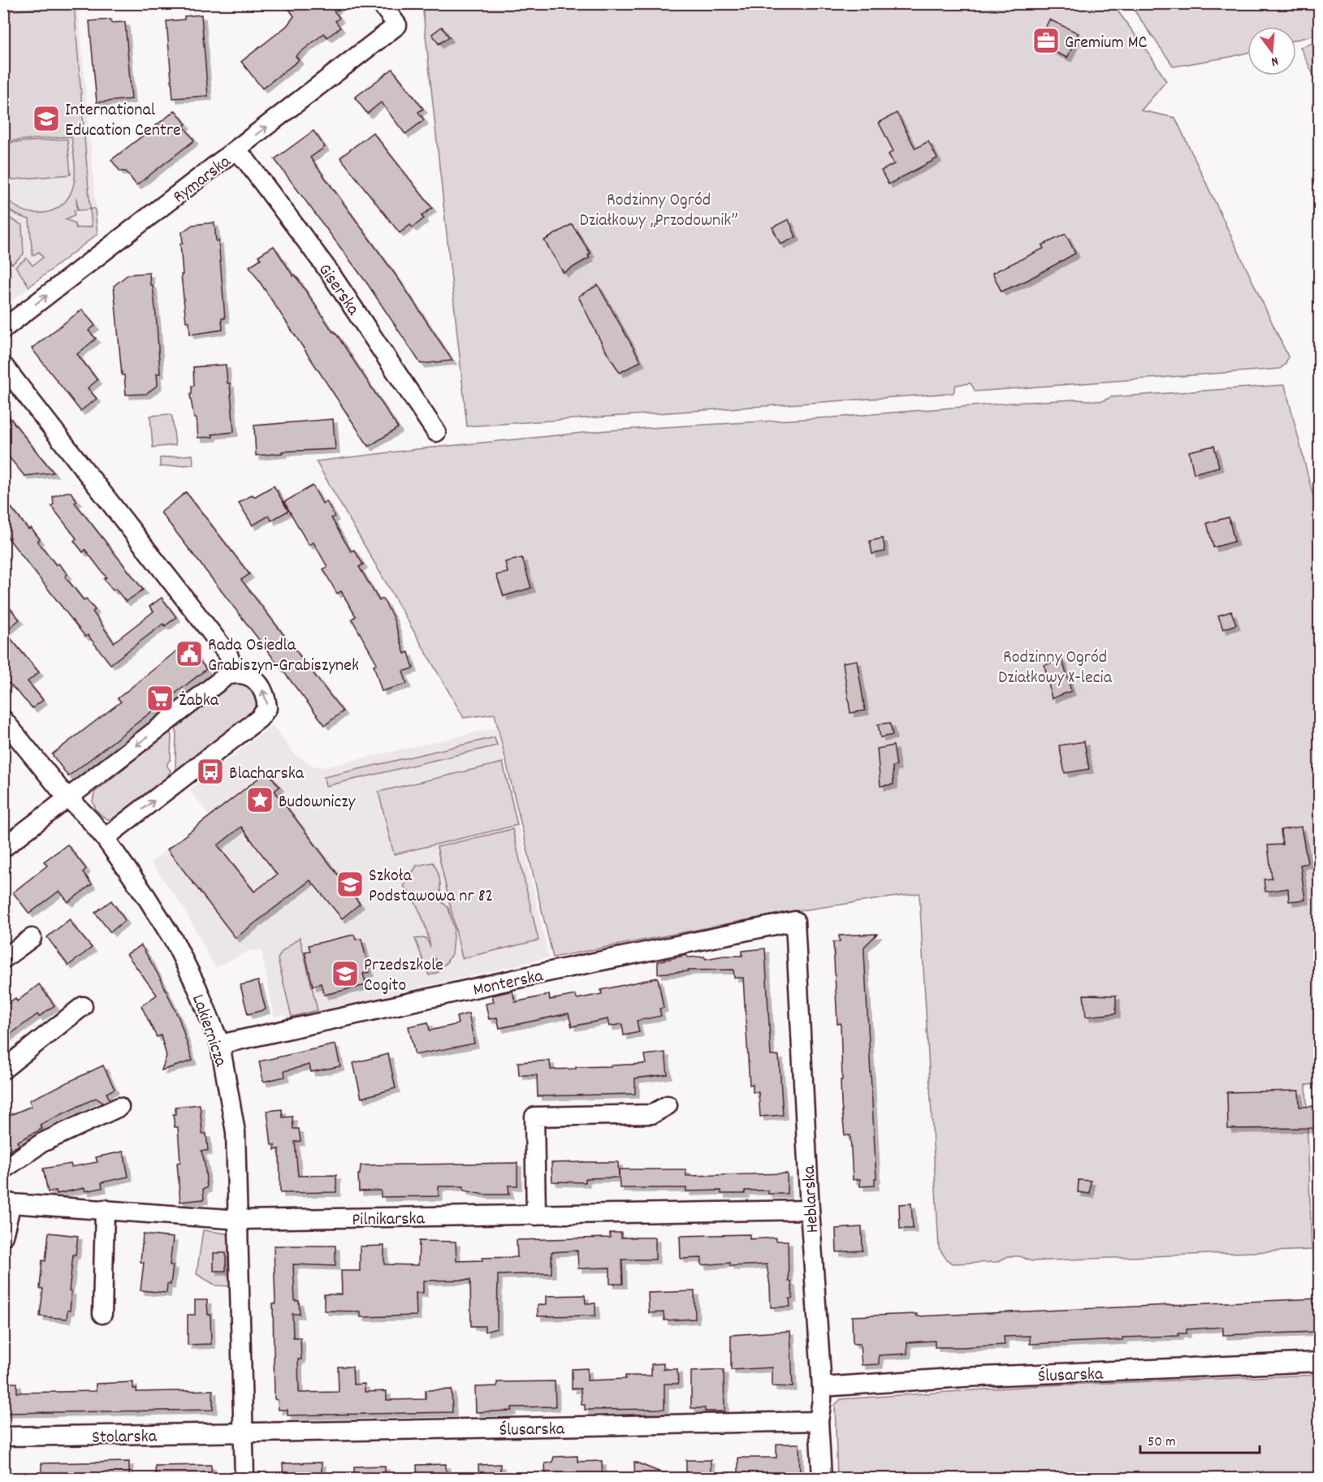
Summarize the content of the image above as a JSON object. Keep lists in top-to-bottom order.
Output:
{
  "streets": {
    "street": [
      "Rymarska",
      "Giserska",
      "Monterska",
      "Lakiernicza",
      "Heblarska",
      "Pilnikarska",
      "Ślusarska",
      "Stolarska"
    ]
  },
  "crossings": [
    ["Rymarska", "Giserska"],
    ["Monterska", "Lakiernicza"],
    ["Monterska", "Heblarska"],
    ["Lakiernicza", "Pilnikarska"],
    ["Lakiernicza", "Ślusarska"],
    ["Lakiernicza", "Stolarska"],
    ["Heblarska", "Pilnikarska"],
    ["Heblarska", "Ślusarska"],
    ["Ślusarska", "Stolarska"]
  ],
  "one_way": ["Rymarska"],
  "parks": ["Rodzinny Ogród Działkowy „Przodownik”", "Rodzinny Ogród Działkowy X-lecia"],
  "places": {
    "office": ["Gremium MC"],
    "school or university": ["International Education Centre", "Szkoła Podstawowa nr 82", "Przedszkole Cogito"],
    "public building": ["Rada Osiedla Grabiszyn-Grabiszynek"],
    "supermarket": ["Żabka"],
    "bus stop": ["Blacharska"],
    "place": ["Budowniczy"]
  },
  "scale_bar": "50 m",
  "north": "bottom"
}
